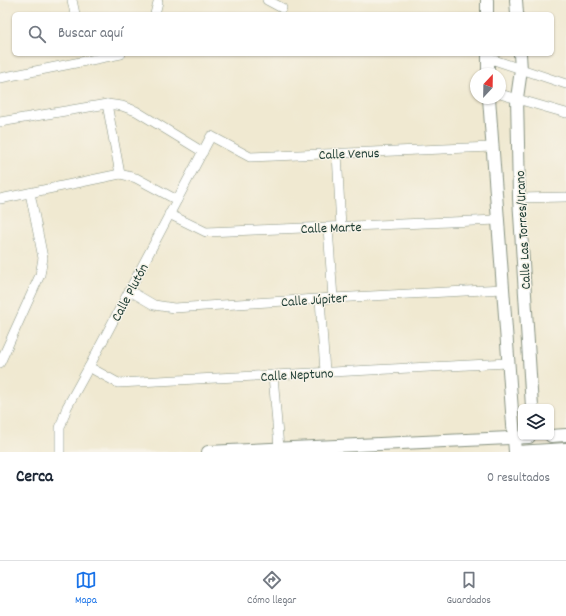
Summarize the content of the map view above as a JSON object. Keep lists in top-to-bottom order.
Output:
{
  "streets": {
    "street": [
      "Calle Venus",
      "Calle Marte",
      "Calle Las Torres/Urano",
      "Calle Plutón",
      "Calle Júpiter",
      "Calle Neptuno"
    ]
  },
  "crossings": [
    ["Calle Venus", "Calle Las Torres/Urano"],
    ["Calle Venus", "Calle Plutón"],
    ["Calle Marte", "Calle Las Torres/Urano"],
    ["Calle Marte", "Calle Plutón"],
    ["Calle Las Torres/Urano", "Calle Júpiter"],
    ["Calle Las Torres/Urano", "Calle Neptuno"],
    ["Calle Plutón", "Calle Júpiter"],
    ["Calle Plutón", "Calle Neptuno"]
  ],
  "north": "top",
  "page": {
    "search": "Buscar aquí",
    "heading": ["Cerca", "0 resultados"],
    "nav": ["Mapa", "Cómo llegar", "Guardados"]
  }
}
